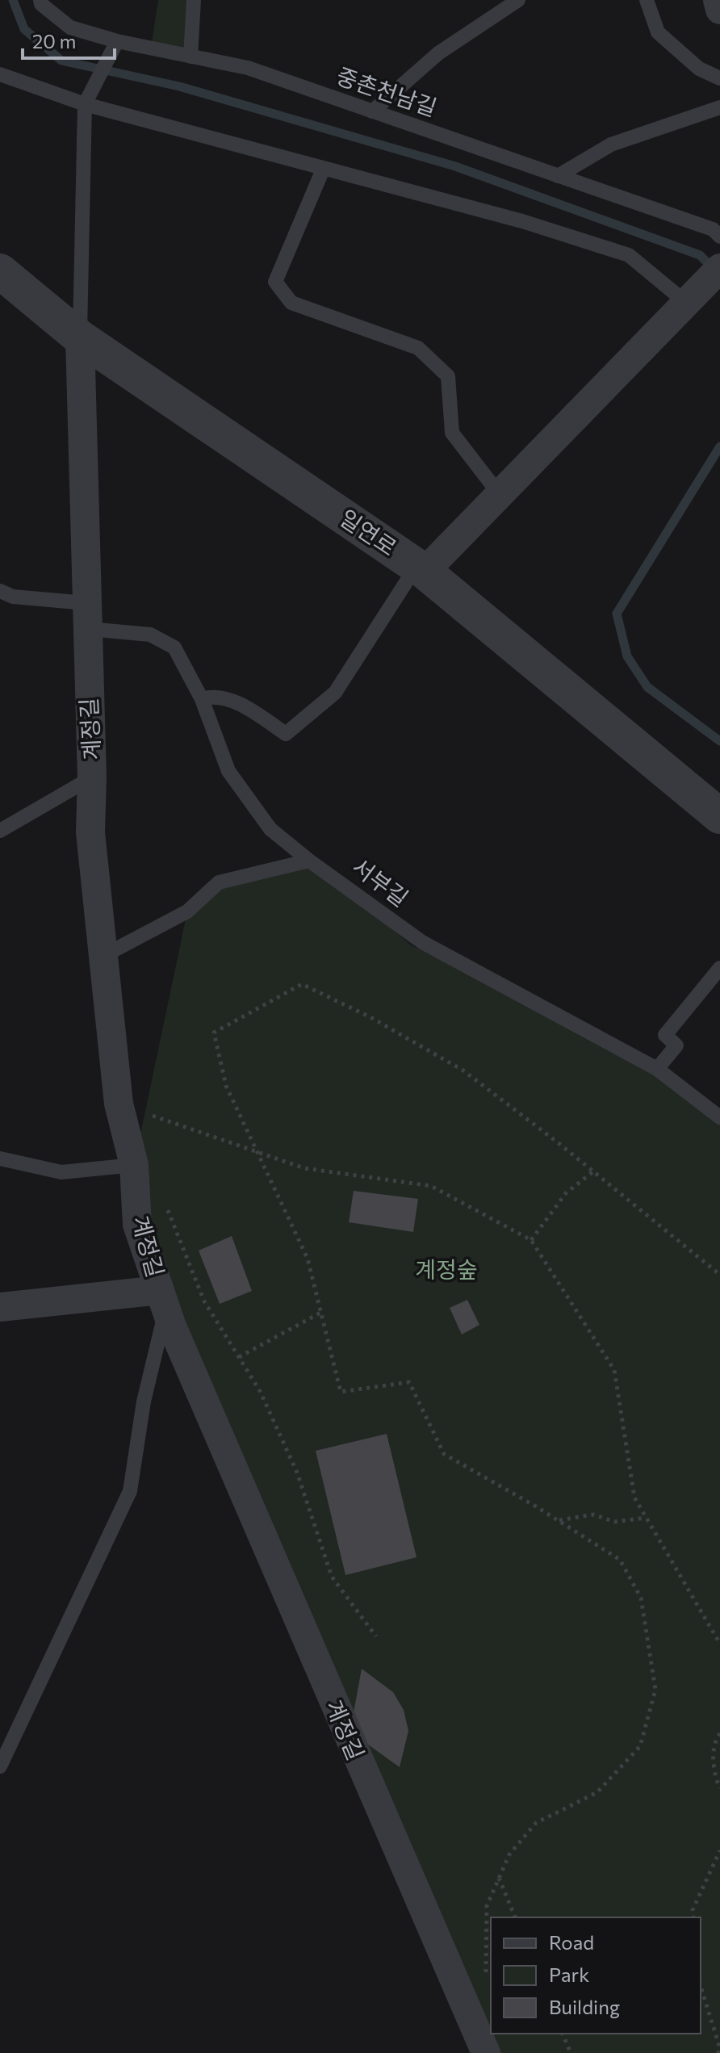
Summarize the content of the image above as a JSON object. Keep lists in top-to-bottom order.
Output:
{
  "streets": {
    "street": ["일연로", "계정길"],
    "lane": ["중촌천남길", "서부길"]
  },
  "crossings": [
    ["일연로", "계정길"],
    ["계정길", "서부길"]
  ],
  "parks": ["계정숲"],
  "legend": ["Road", "Park", "Building"],
  "scale_bar": "20 m"
}
